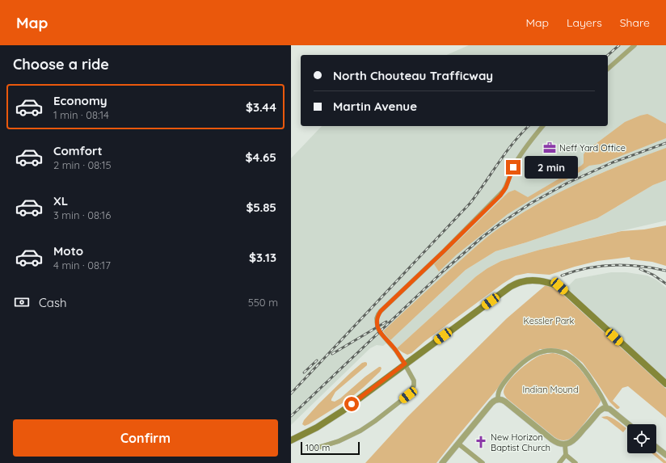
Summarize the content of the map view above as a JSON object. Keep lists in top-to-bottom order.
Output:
{
  "parks": ["Kessler Park", "Indian Mound"],
  "places": {
    "office": ["Neff Yard Office"],
    "church": ["New Horizon Baptist Church"]
  },
  "scale_bar": "100 m",
  "page": {
    "header": "Map",
    "nav": ["Map", "Layers", "Share"],
    "heading": "Choose a ride",
    "banner": ["North Chouteau Trafficway", "Martin Avenue"],
    "list": [
      {
        "name": "Economy",
        "note": "1 min · 08:14",
        "value": "$3.44"
      },
      {
        "name": "Comfort",
        "note": "2 min · 08:15",
        "value": "$4.65"
      },
      {
        "name": "XL",
        "note": "3 min · 08:16",
        "value": "$5.85"
      },
      {
        "name": "Moto",
        "note": "4 min · 08:17",
        "value": "$3.13"
      }
    ],
    "bubble": "2 min",
    "pay": ["Cash", "550 m"],
    "buttons": "Confirm",
    "scale": "100 m"
  }
}
